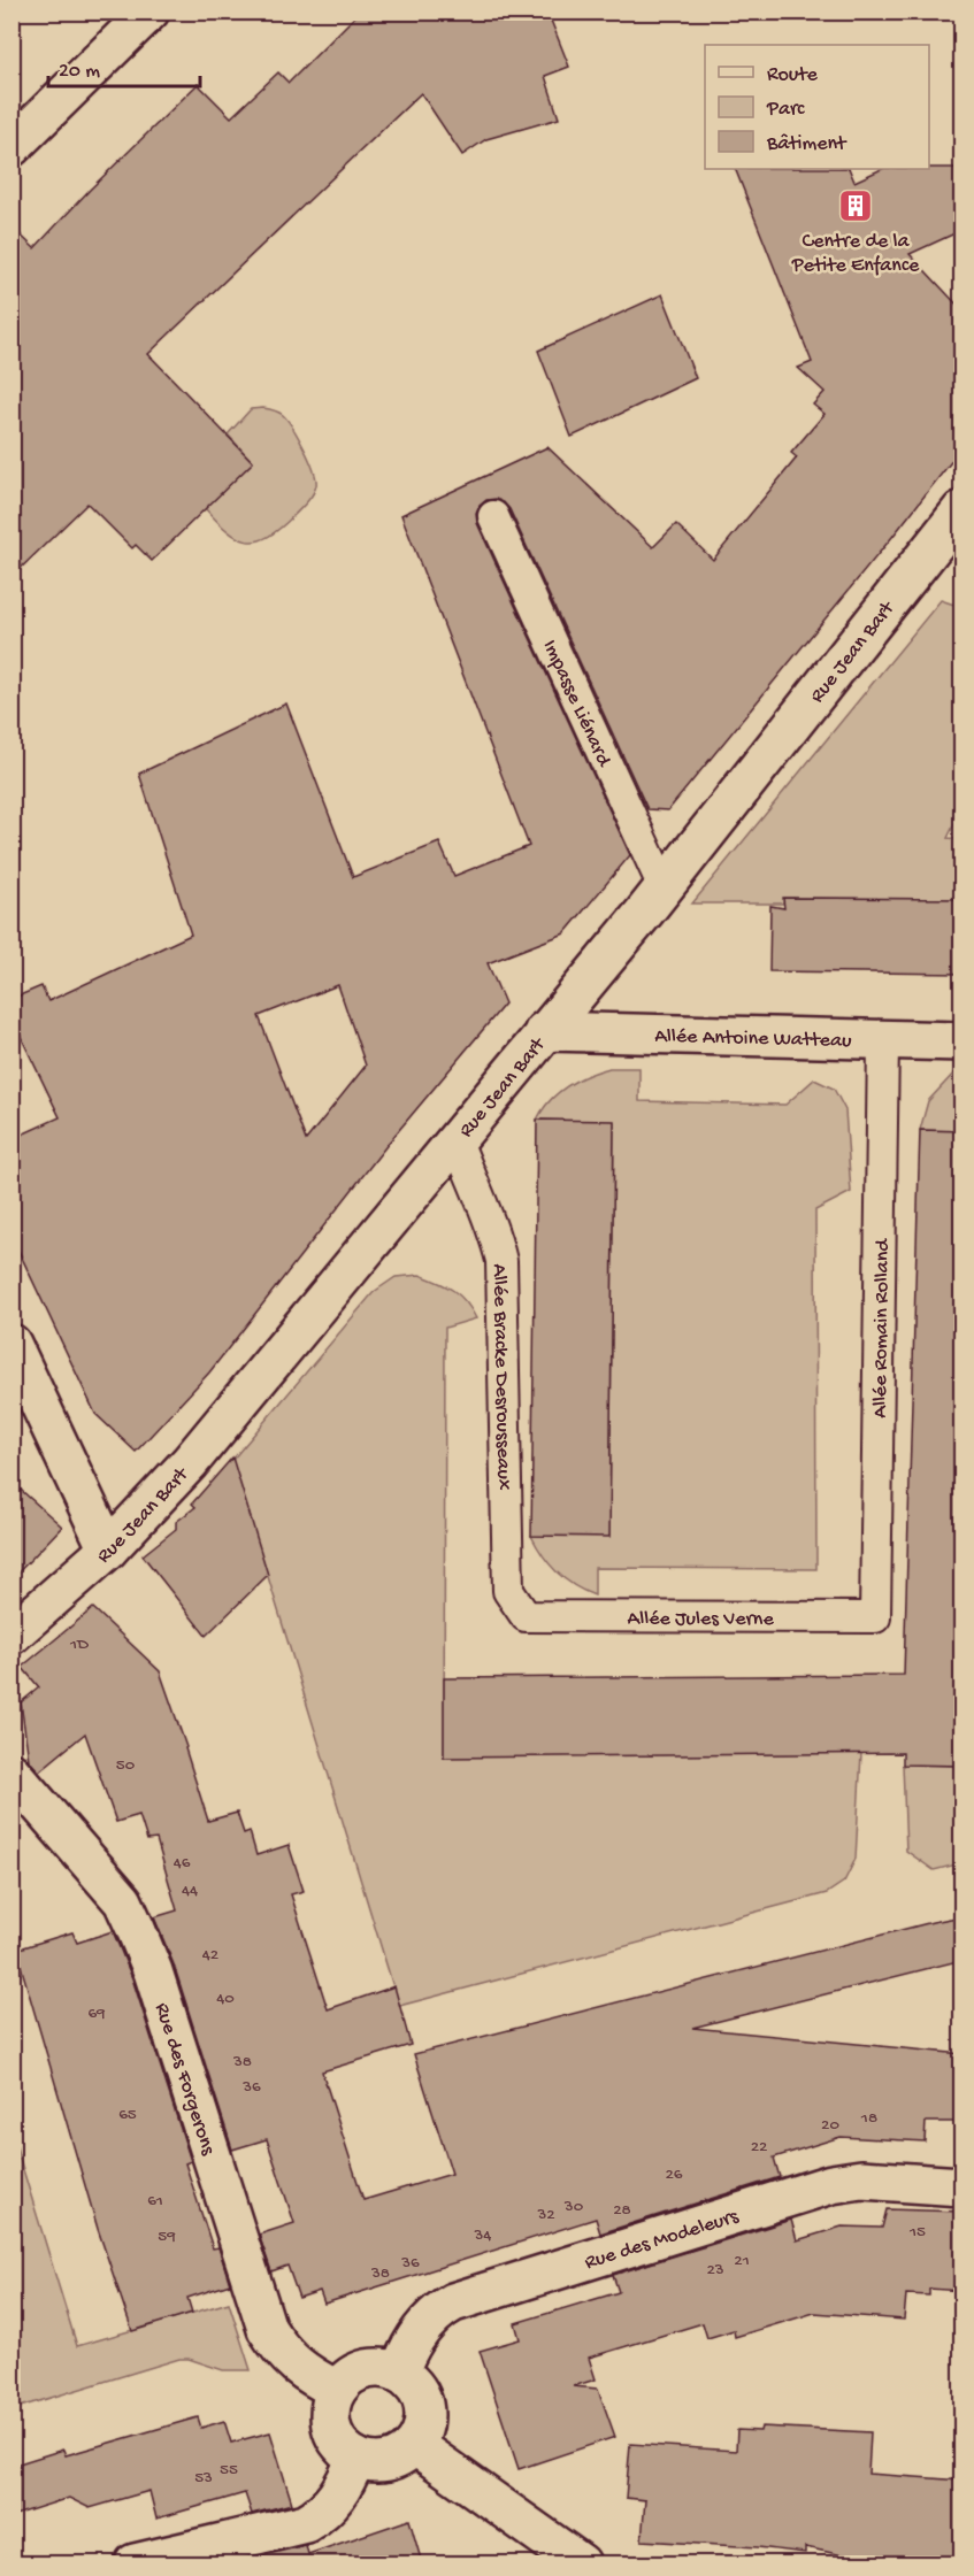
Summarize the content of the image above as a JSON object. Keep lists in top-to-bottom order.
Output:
{
  "streets": {
    "street": [
      "Rue Jean Bart",
      "Allée Antoine Watteau",
      "Rue des Forgerons",
      "Rue des Modeleurs"
    ],
    "lane": [
      "Impasse Liénard",
      "Allée Romain Rolland",
      "Allée Bracke Desrousseaux",
      "Allée Jules Verne"
    ]
  },
  "crossings": [
    ["Rue Jean Bart", "Impasse Liénard"],
    ["Rue Jean Bart", "Allée Antoine Watteau"],
    ["Rue Jean Bart", "Allée Bracke Desrousseaux"],
    ["Allée Antoine Watteau", "Allée Romain Rolland"],
    ["Allée Romain Rolland", "Allée Jules Verne"],
    ["Allée Bracke Desrousseaux", "Allée Jules Verne"],
    ["Rue des Forgerons", "Rue des Modeleurs"]
  ],
  "places": {
    "building": ["Centre de la Petite Enfance"]
  },
  "house_numbers": [
    "1D",
    "50",
    "46",
    "44",
    "42",
    "40",
    "69",
    "38",
    "36",
    "65",
    "18",
    "20",
    "22",
    "26",
    "61",
    "30",
    "28",
    "32",
    "15",
    "34",
    "59",
    "21",
    "36",
    "23",
    "38",
    "55",
    "53"
  ],
  "legend": ["Route", "Parc", "Bâtiment"],
  "scale_bar": "20 m"
}
